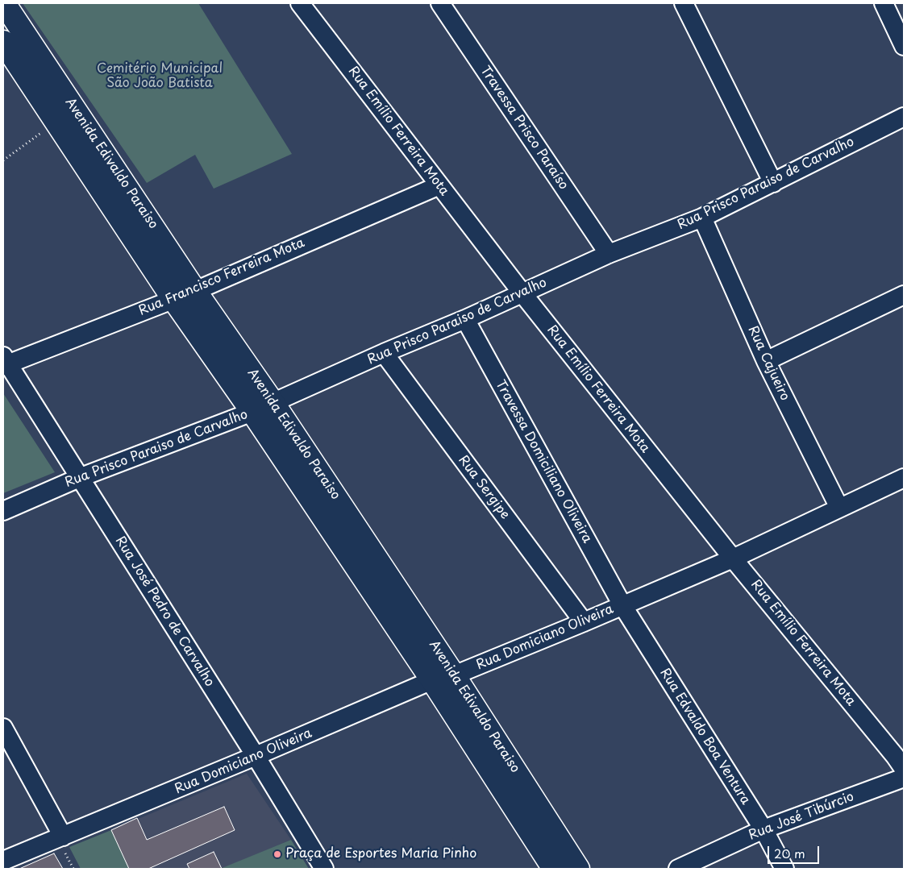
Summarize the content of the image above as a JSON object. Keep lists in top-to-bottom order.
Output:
{
  "streets": {
    "main road": ["Avenida Edivaldo Paraiso"],
    "street": [
      "Travessa Prisco Paraíso",
      "Rua Emílio Ferreira Mota",
      "Rua Prisco Paraiso de Carvalho",
      "Rua Francisco Ferreira Mota",
      "Rua Cajueiro",
      "Travessa Domiciliano Oliveira",
      "Rua Sergipe",
      "Rua José Pedro de Carvalho",
      "Rua Domiciano Oliveira",
      "Rua Edvaldo Boa Ventura",
      "Rua José Tibúrcio"
    ]
  },
  "crossings": [
    ["Travessa Prisco Paraíso", "Rua Prisco Paraiso de Carvalho"],
    ["Rua Emílio Ferreira Mota", "Rua Prisco Paraiso de Carvalho"],
    ["Rua Emílio Ferreira Mota", "Rua Francisco Ferreira Mota"],
    ["Rua Emílio Ferreira Mota", "Rua Domiciano Oliveira"],
    ["Avenida Edivaldo Paraiso", "Rua Prisco Paraiso de Carvalho"],
    ["Avenida Edivaldo Paraiso", "Rua Francisco Ferreira Mota"],
    ["Avenida Edivaldo Paraiso", "Rua Domiciano Oliveira"],
    ["Rua Prisco Paraiso de Carvalho", "Rua Cajueiro"],
    ["Rua Prisco Paraiso de Carvalho", "Travessa Domiciliano Oliveira"],
    ["Rua Prisco Paraiso de Carvalho", "Rua Sergipe"],
    ["Rua Prisco Paraiso de Carvalho", "Rua José Pedro de Carvalho"],
    ["Rua Francisco Ferreira Mota", "Rua José Pedro de Carvalho"],
    ["Rua Cajueiro", "Rua Domiciano Oliveira"],
    ["Travessa Domiciliano Oliveira", "Rua Domiciano Oliveira"],
    ["Travessa Domiciliano Oliveira", "Rua Edvaldo Boa Ventura"],
    ["Rua Sergipe", "Rua Domiciano Oliveira"],
    ["Rua José Pedro de Carvalho", "Rua Domiciano Oliveira"],
    ["Rua Domiciano Oliveira", "Rua Edvaldo Boa Ventura"],
    ["Rua Edvaldo Boa Ventura", "Rua José Tibúrcio"]
  ],
  "parks": ["Cemitério Municipal São João Batista"],
  "places": ["Praça de Esportes Maria Pinho"],
  "scale_bar": "20 m"
}
